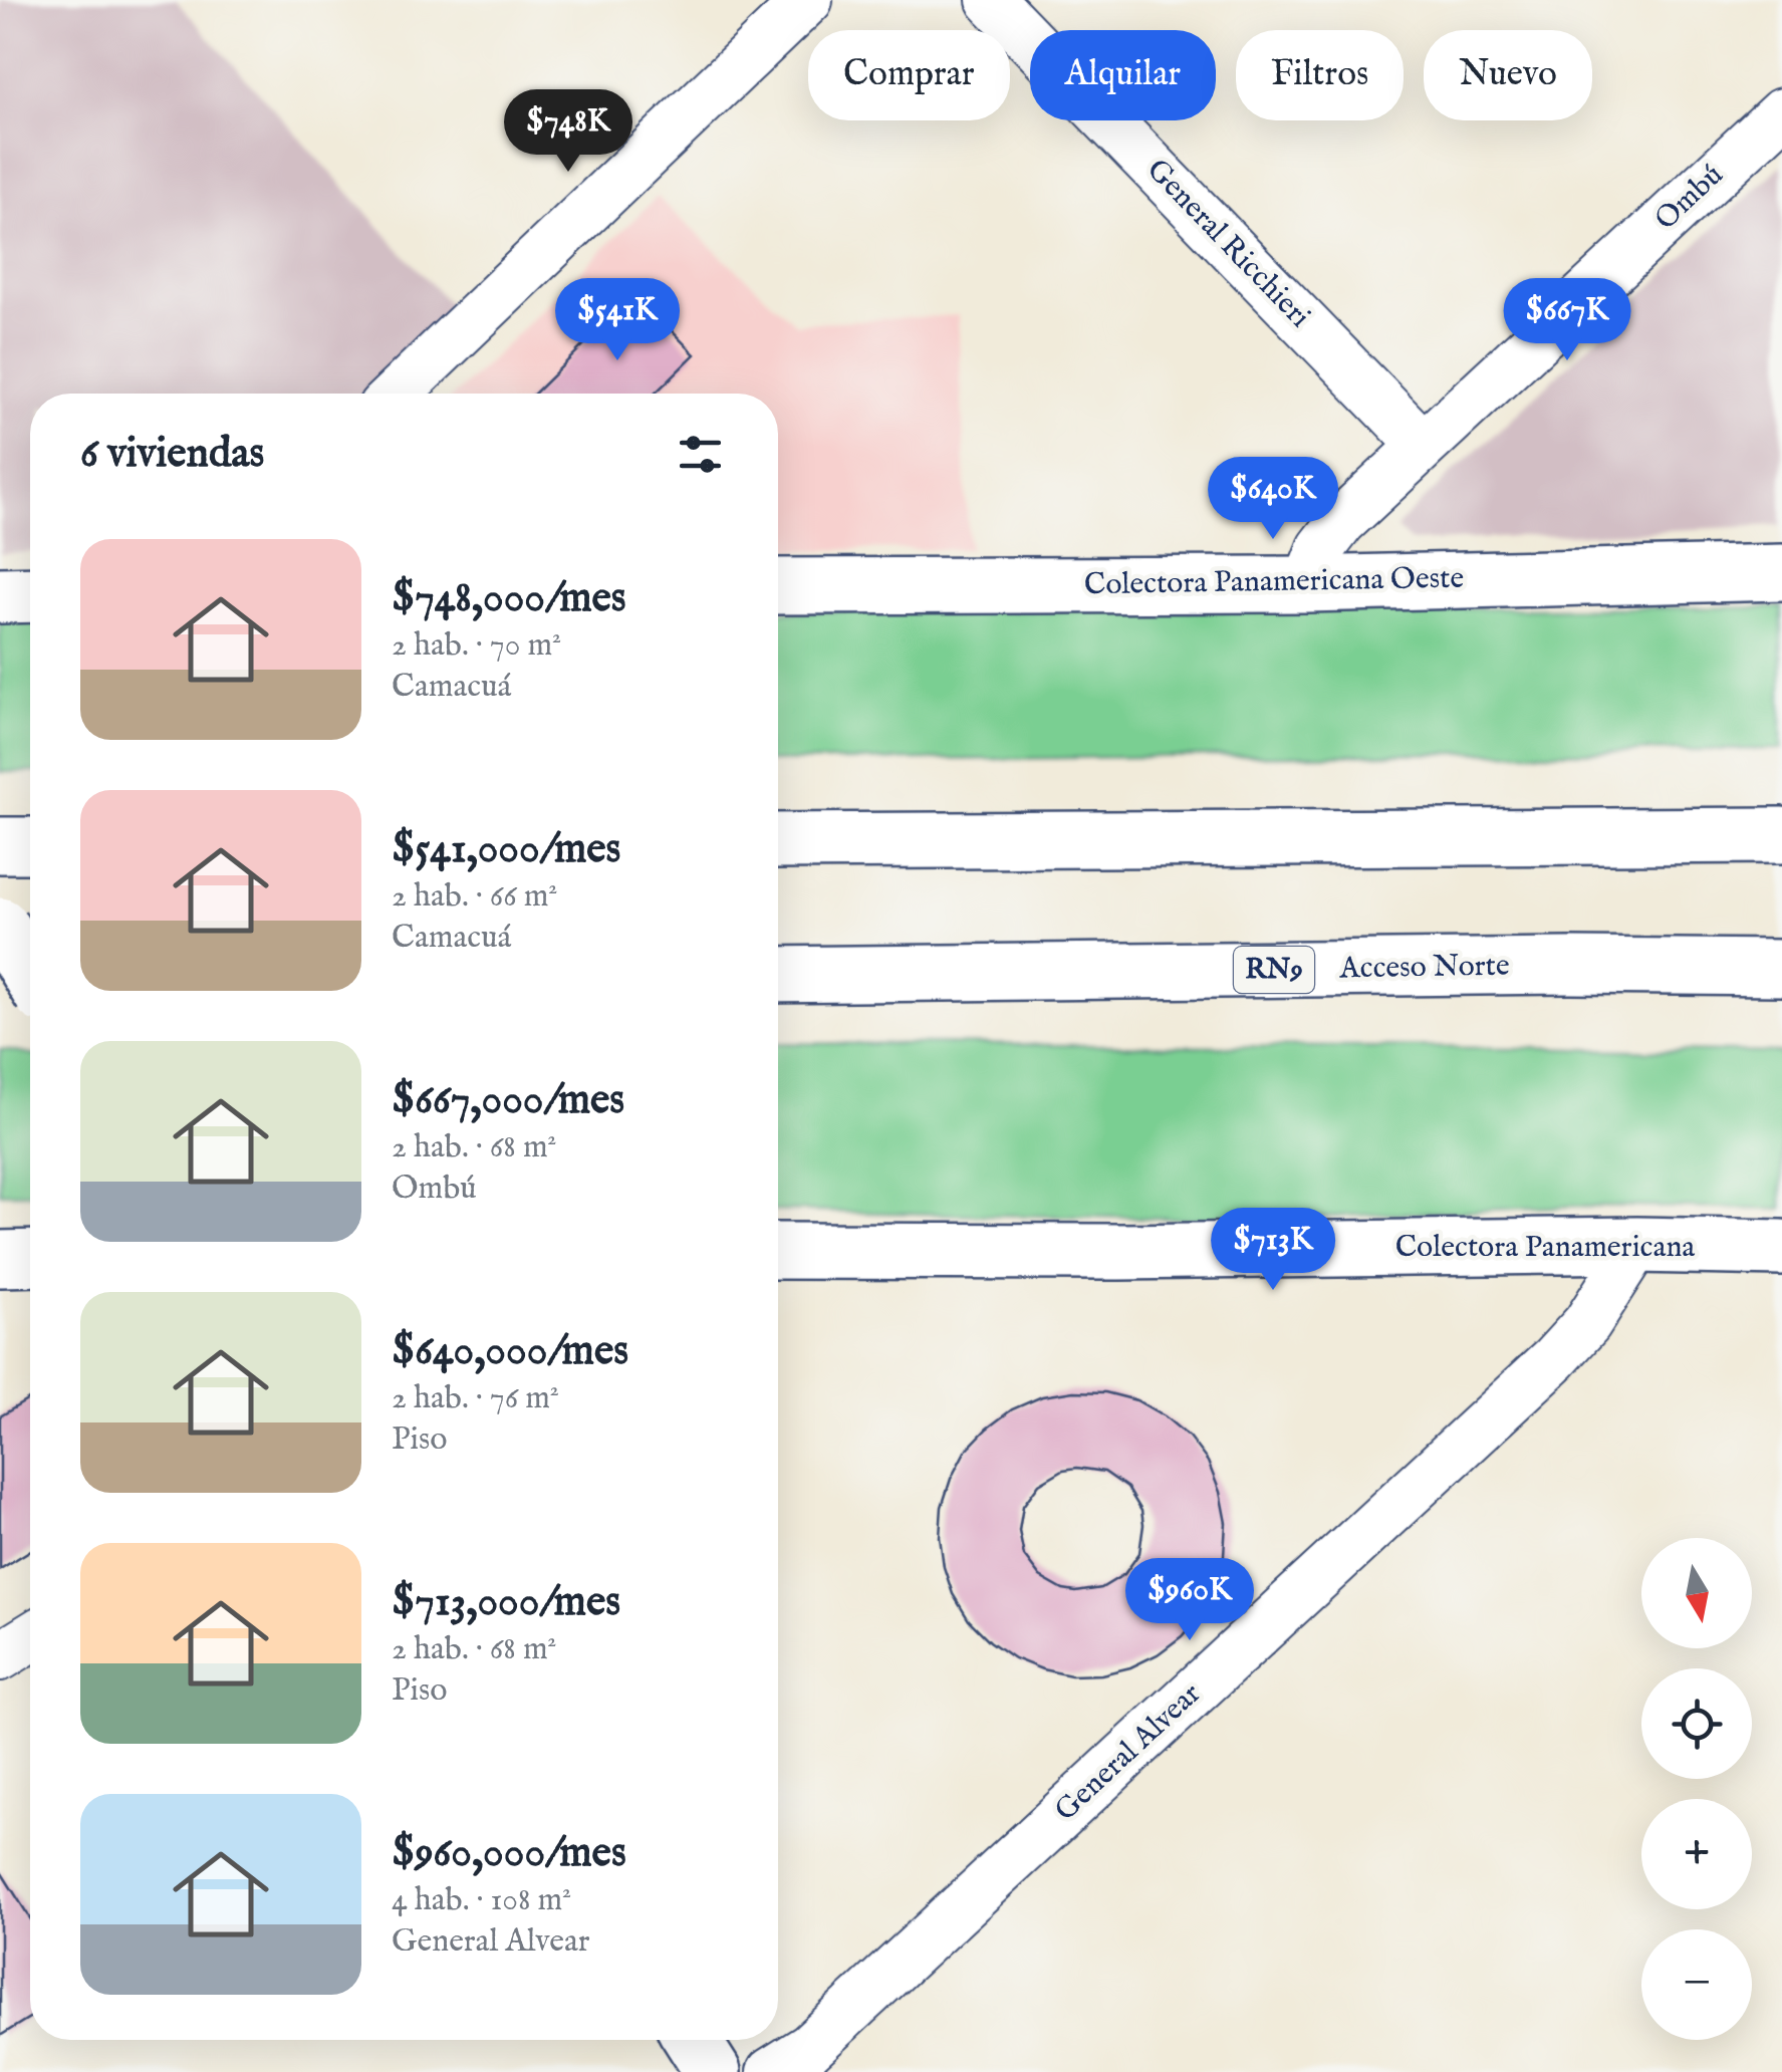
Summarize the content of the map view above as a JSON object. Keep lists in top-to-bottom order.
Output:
{
  "streets": {
    "main road": [
      "Colectora Panamericana Oeste",
      "Acceso Norte",
      "RN9",
      "Colectora Panamericana"
    ],
    "street": ["Ombú", "General Ricchieri", "General Alvear"]
  },
  "crossings": [
    ["Ombú", "General Ricchieri"],
    ["Ombú", "Colectora Panamericana Oeste"],
    ["Colectora Panamericana", "General Alvear"]
  ],
  "north": "bottom",
  "page": {
    "chip": [
      "Comprar",
      "Alquilar",
      "Filtros",
      "Nuevo"
    ],
    "price": [
      "$748K",
      "$541K",
      "$667K",
      "$640K",
      "$713K",
      "$960K"
    ],
    "heading": "6 viviendas",
    "list": [
      {
        "name": "$748,000/mes",
        "note": "2 hab. · 70 m² · Camacuá"
      },
      {
        "name": "$541,000/mes",
        "note": "2 hab. · 66 m² · Camacuá"
      },
      {
        "name": "$667,000/mes",
        "note": "2 hab. · 68 m² · Ombú"
      },
      {
        "name": "$640,000/mes",
        "note": "2 hab. · 76 m² · Piso"
      },
      {
        "name": "$713,000/mes",
        "note": "2 hab. · 68 m² · Piso"
      },
      {
        "name": "$960,000/mes",
        "note": "4 hab. · 108 m² · General Alvear"
      }
    ],
    "map_buttons": ["+", "−"]
  }
}
